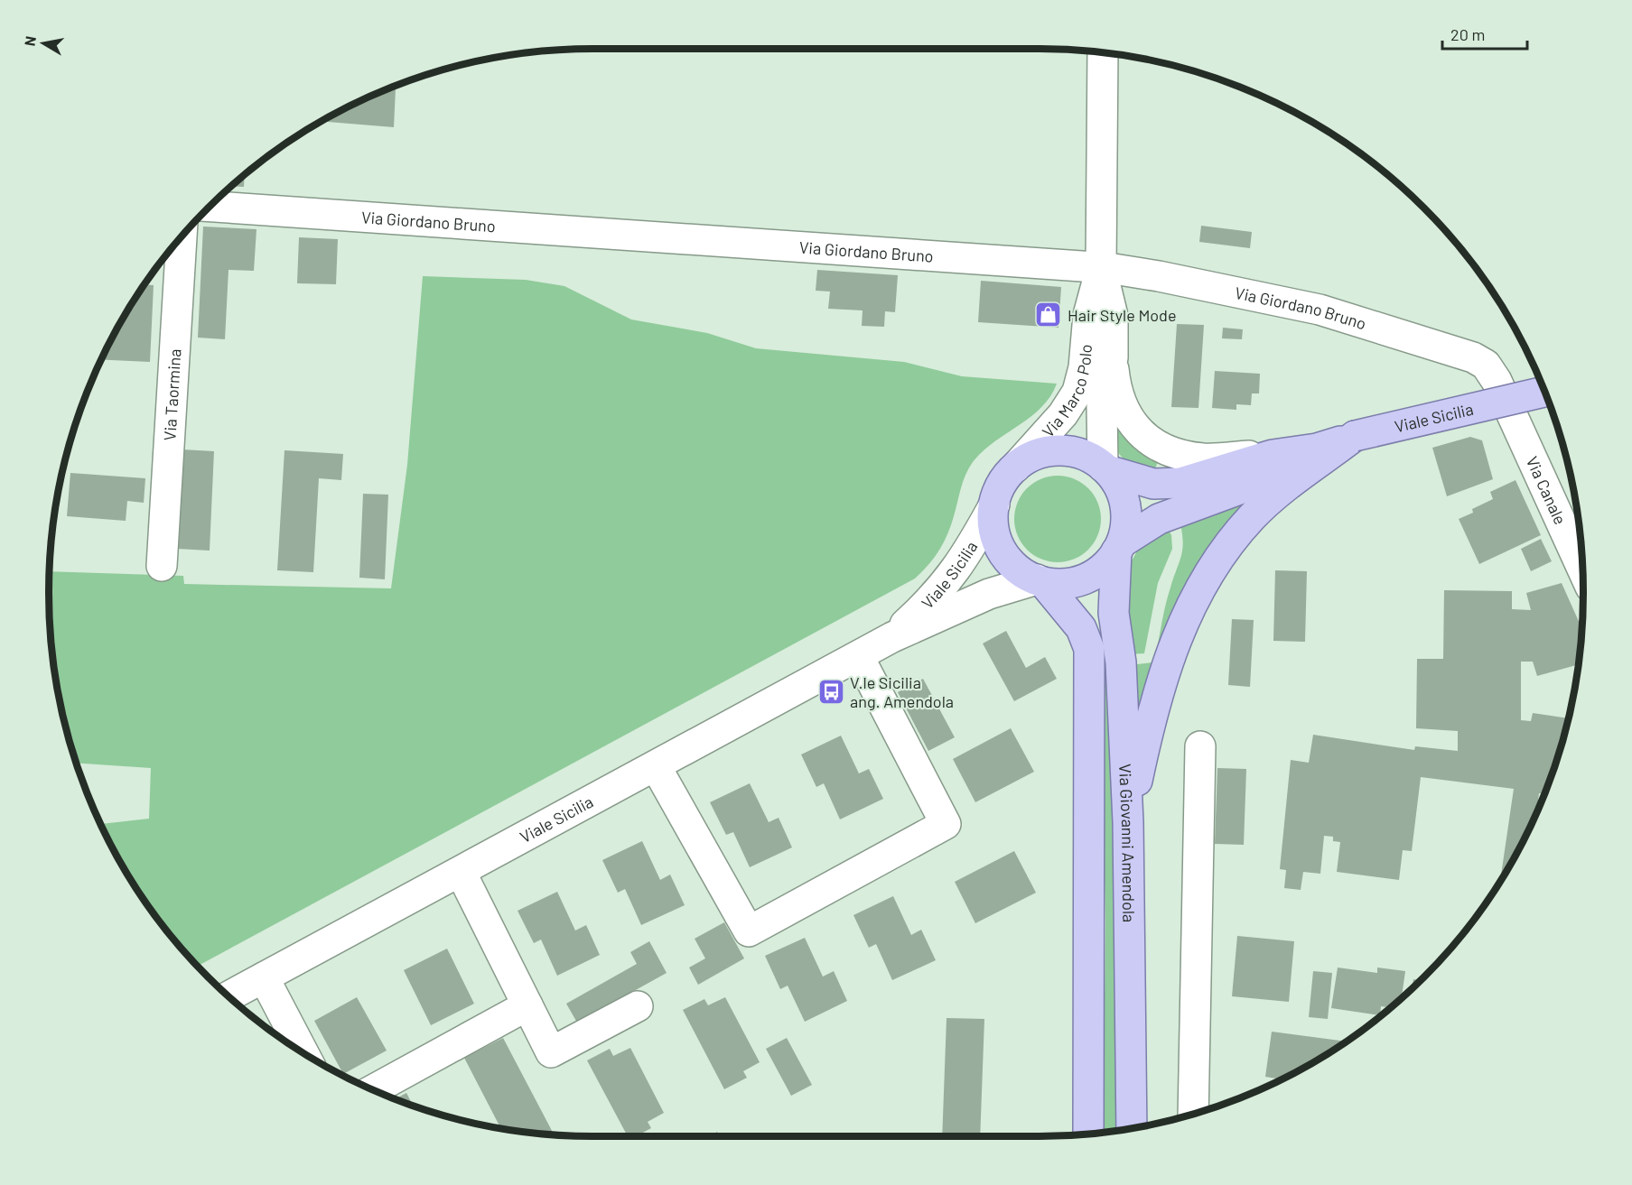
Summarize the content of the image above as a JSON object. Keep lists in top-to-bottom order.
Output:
{
  "streets": {
    "main road": ["Viale Sicilia", "Via Giovanni Amendola"],
    "street": [
      "Via Giordano Bruno",
      "Via Marco Polo",
      "Via Taormina",
      "Via Canale"
    ]
  },
  "crossings": [
    ["Via Giordano Bruno", "Via Marco Polo"],
    ["Via Giordano Bruno", "Via Canale"],
    ["Via Marco Polo", "Viale Sicilia"],
    ["Via Marco Polo", "Via Giovanni Amendola"],
    ["Viale Sicilia", "Via Giovanni Amendola"]
  ],
  "places": {
    "shop": ["Hair Style Mode"],
    "bus stop": ["V.le Sicilia ang. Amendola"]
  },
  "scale_bar": "20 m",
  "north": "left"
}
